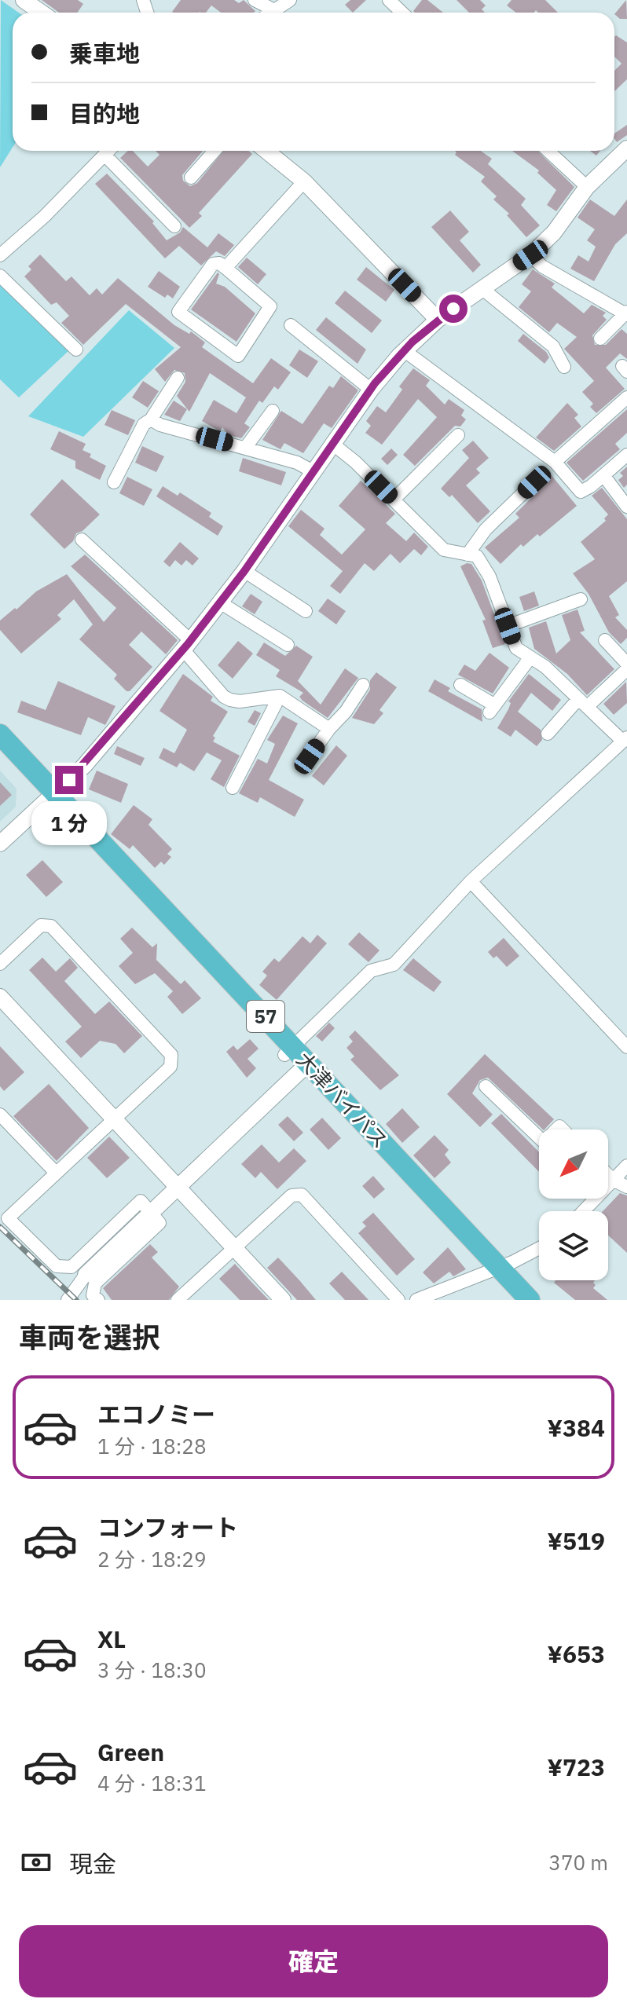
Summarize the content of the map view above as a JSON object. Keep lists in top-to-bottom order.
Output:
{
  "streets": {
    "highway": ["57", "大津バイパス"]
  },
  "north": "bottom left",
  "page": {
    "banner": ["乗車地", "目的地"],
    "bubble": "1 分",
    "heading": "車両を選択",
    "list": [
      {
        "name": "エコノミー",
        "note": "1 分 · 18:28",
        "value": "¥384"
      },
      {
        "name": "コンフォート",
        "note": "2 分 · 18:29",
        "value": "¥519"
      },
      {
        "name": "XL",
        "note": "3 分 · 18:30",
        "value": "¥653"
      },
      {
        "name": "Green",
        "note": "4 分 · 18:31",
        "value": "¥723"
      }
    ],
    "pay": ["現金", "370 m"],
    "buttons": "確定"
  }
}
